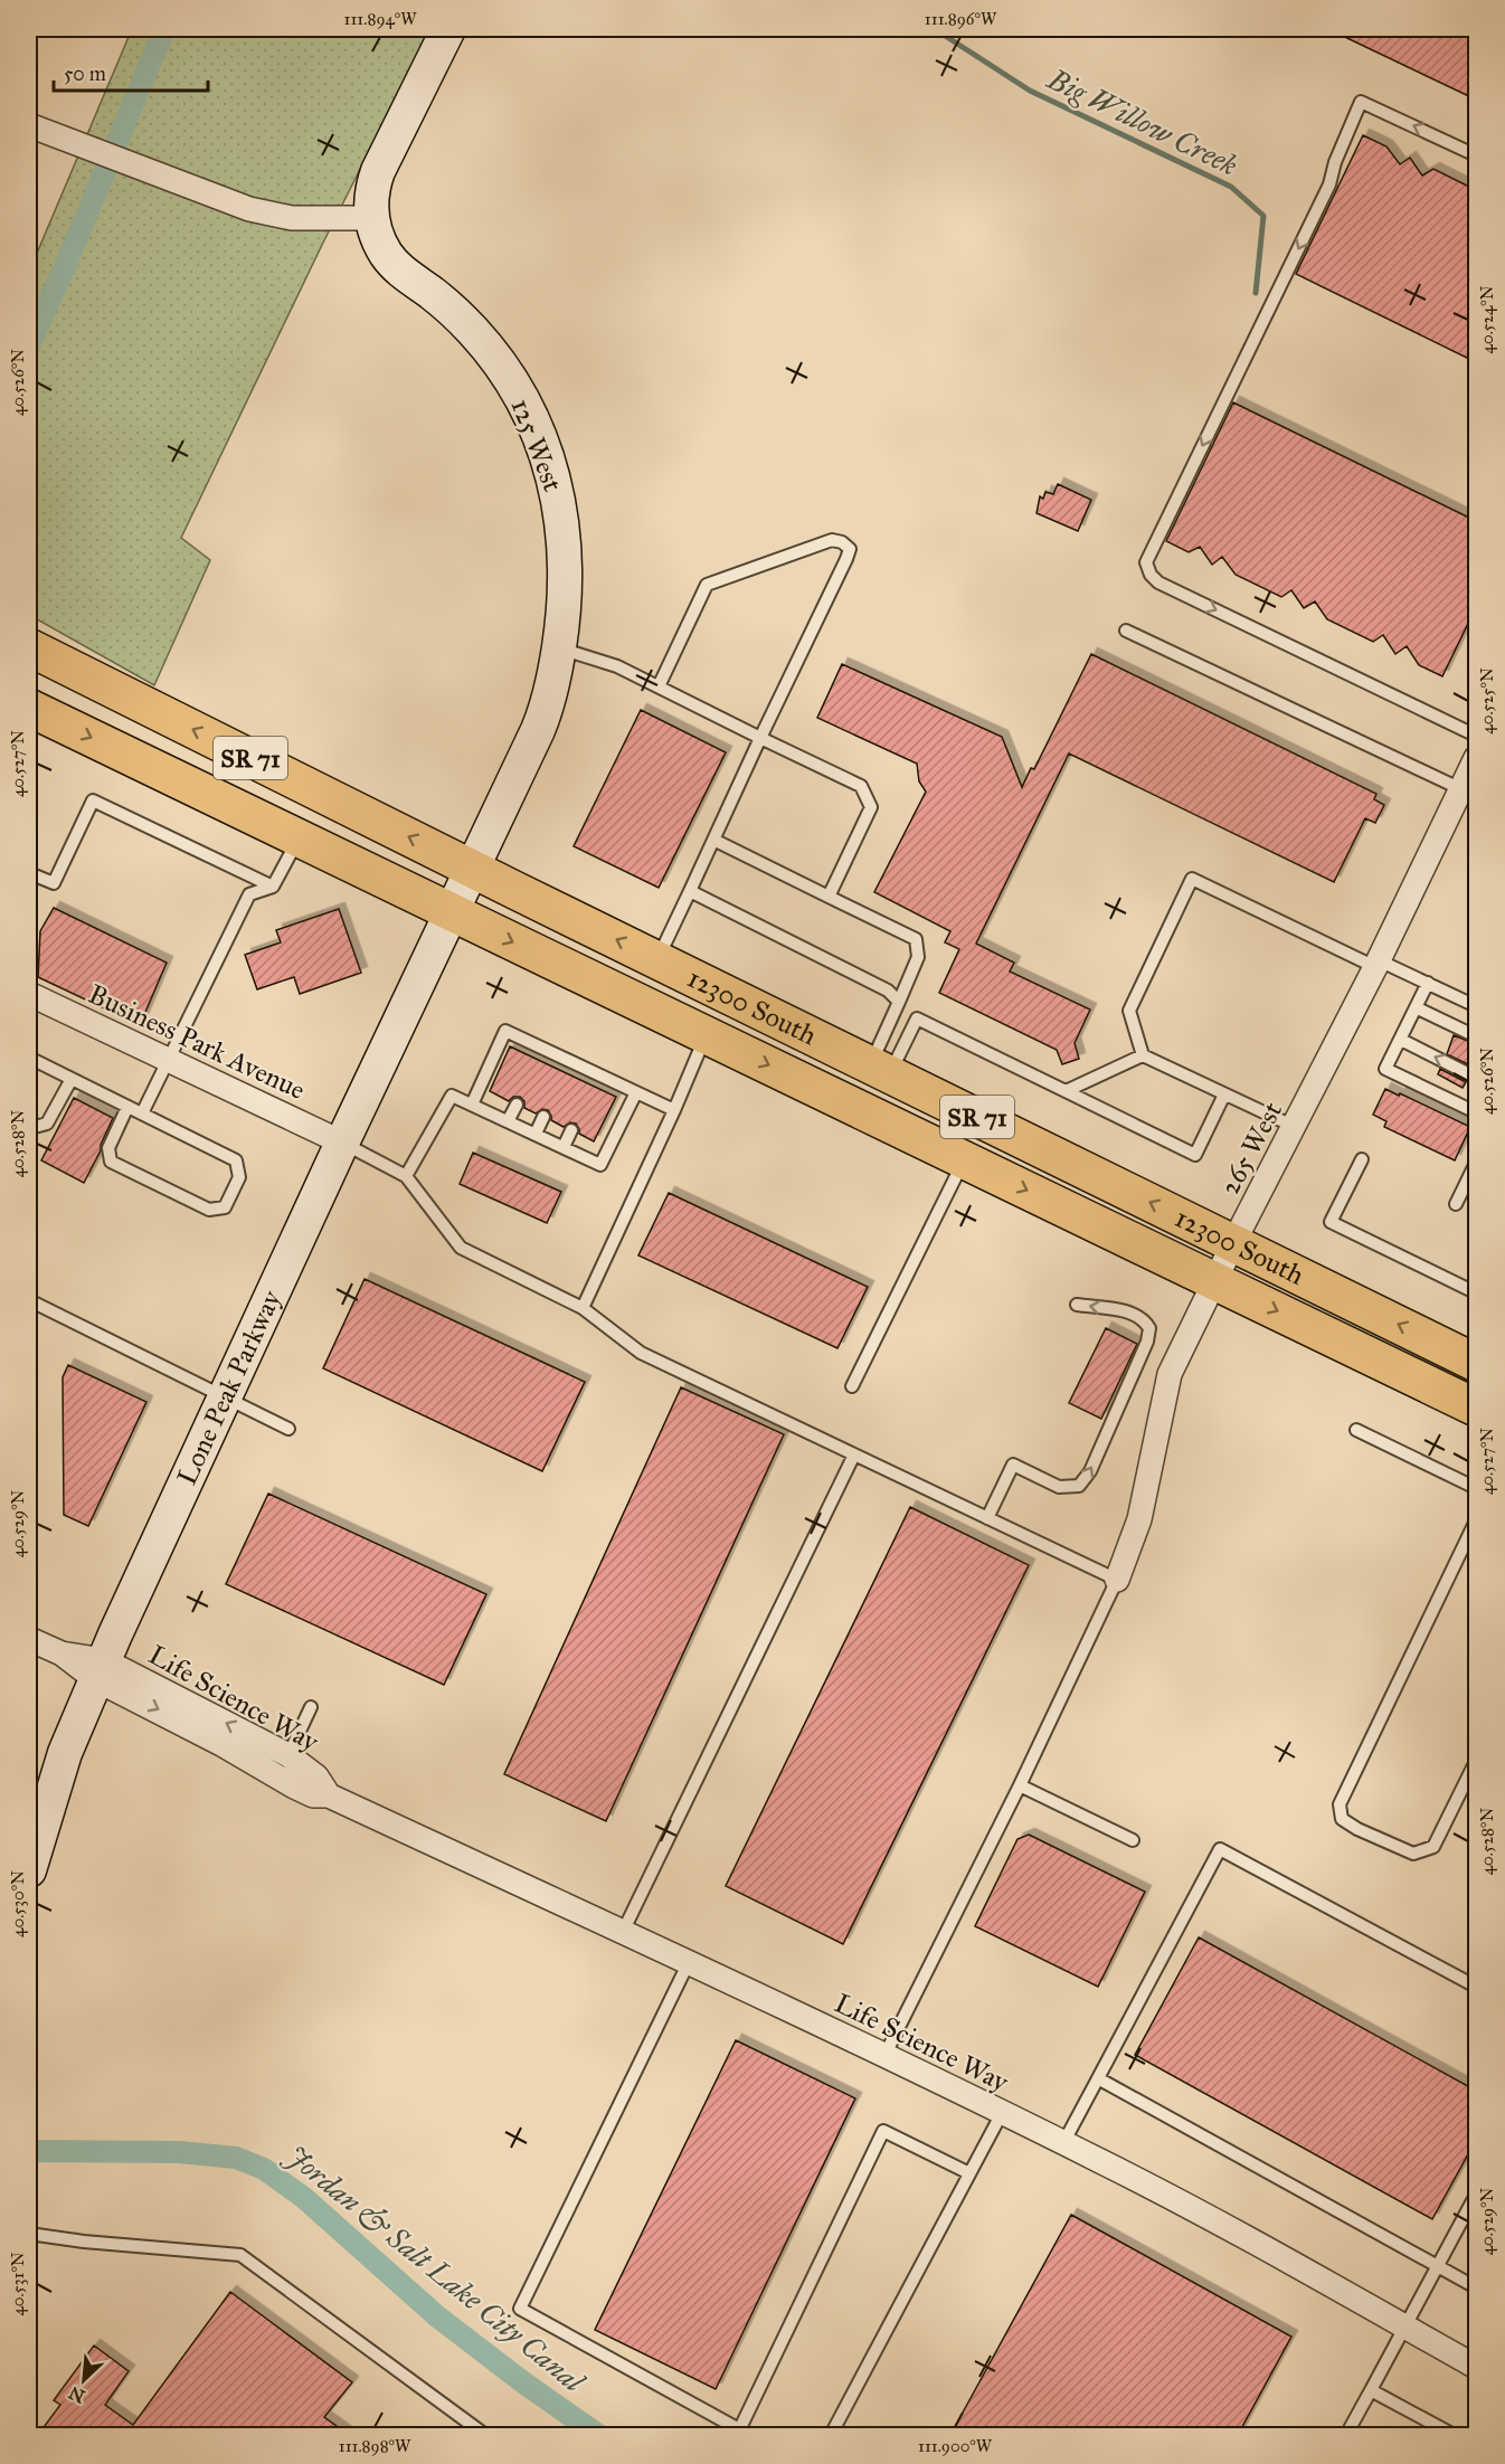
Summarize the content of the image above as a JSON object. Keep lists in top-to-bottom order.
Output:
{
  "streets": {
    "main road": [
      "125 West",
      "SR 71",
      "12300 South",
      "Lone Peak Parkway"
    ],
    "street": ["Business Park Avenue", "265 West", "Life Science Way"]
  },
  "crossings": [
    ["125 West", "12300 South"],
    ["125 West", "Lone Peak Parkway"],
    ["12300 South", "265 West"],
    ["12300 South", "Lone Peak Parkway"],
    ["Business Park Avenue", "Lone Peak Parkway"],
    ["Lone Peak Parkway", "Life Science Way"]
  ],
  "water": ["Big Willow Creek", "Jordan & Salt Lake City Canal"],
  "scale_bar": "50 m",
  "north": "bottom left",
  "coordinates": [
    "111.894°W",
    "111.896°W",
    "40.524°N",
    "40.526°N",
    "40.525°N",
    "40.527°N",
    "40.528°N",
    "40.529°N",
    "40.530°N",
    "40.531°N",
    "111.898°W",
    "111.900°W"
  ]
}
